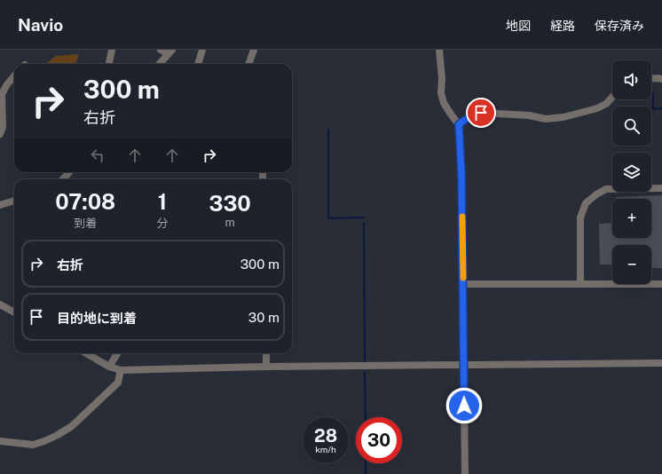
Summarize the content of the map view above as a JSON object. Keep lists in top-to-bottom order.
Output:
{
  "page": {
    "header": "Navio",
    "nav": ["地図", "経路", "保存済み"],
    "map_buttons": ["+", "−"],
    "turn": ["300 m", "右折"],
    "eta": [
      "07:08",
      "到着",
      "1",
      "分",
      "330",
      "m"
    ],
    "list": [
      {
        "name": "右折",
        "value": "300 m"
      },
      {
        "name": "目的地に到着",
        "value": "30 m"
      }
    ],
    "speed": "28 km/h",
    "limit": "30"
  }
}
